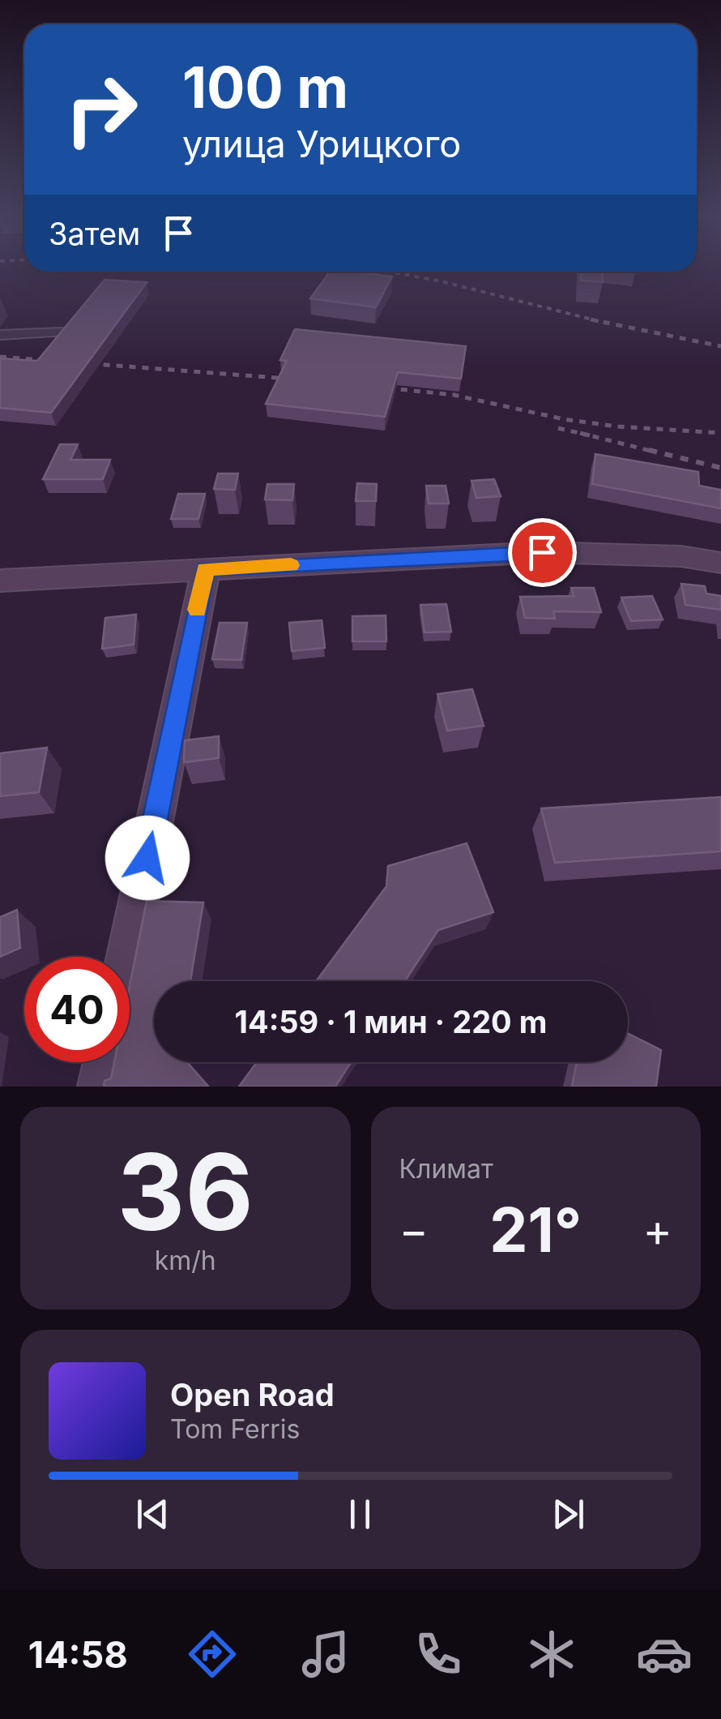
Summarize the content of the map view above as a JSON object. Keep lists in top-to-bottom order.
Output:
{
  "page": {
    "turn": ["100 m", "улица Урицкого"],
    "then": "Затем",
    "limit": "40",
    "trip": "14:59 · 1 мин · 220 m",
    "tile": [
      ["36", "km/h"],
      "Климат"
    ],
    "heat": ["−", "21°", "+"],
    "song": ["Open Road", "Tom Ferris"],
    "tabs": "14:58"
  }
}
